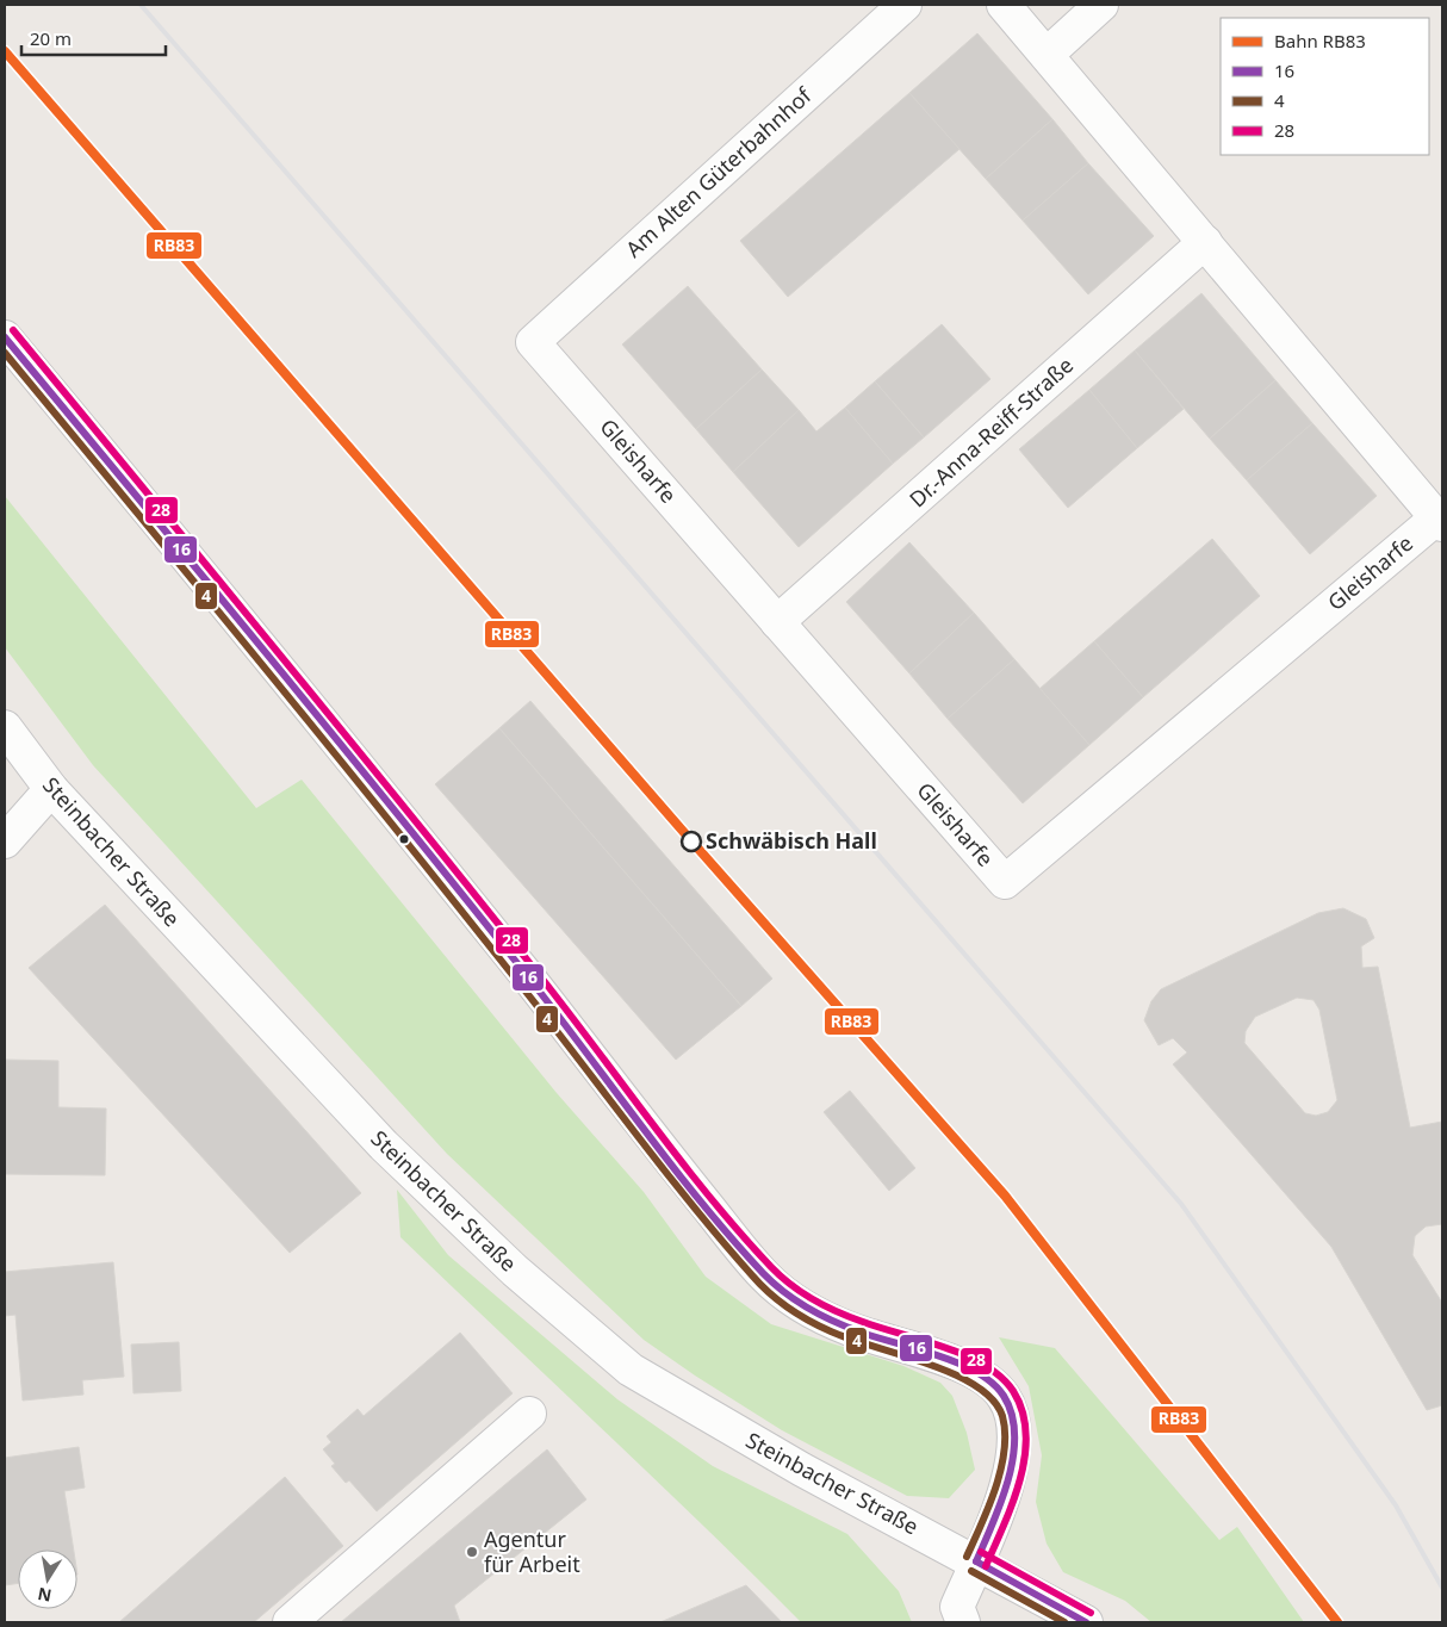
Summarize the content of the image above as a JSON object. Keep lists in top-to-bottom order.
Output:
{
  "streets": {
    "street": [
      "Am Alten Güterbahnhof",
      "Dr.-Anna-Reiff-Straße",
      "Gleisharfe",
      "Steinbacher Straße"
    ]
  },
  "crossings": [
    ["Am Alten Güterbahnhof", "Gleisharfe"],
    ["Dr.-Anna-Reiff-Straße", "Gleisharfe"]
  ],
  "places": ["Schwäbisch Hall", "Agentur für Arbeit"],
  "lines": [
    "rail line RB83",
    "transit line 28",
    "transit line 16",
    "transit line 4"
  ],
  "legend": [
    "Bahn RB83",
    "16",
    "4",
    "28"
  ],
  "scale_bar": "20 m",
  "north": "bottom"
}
